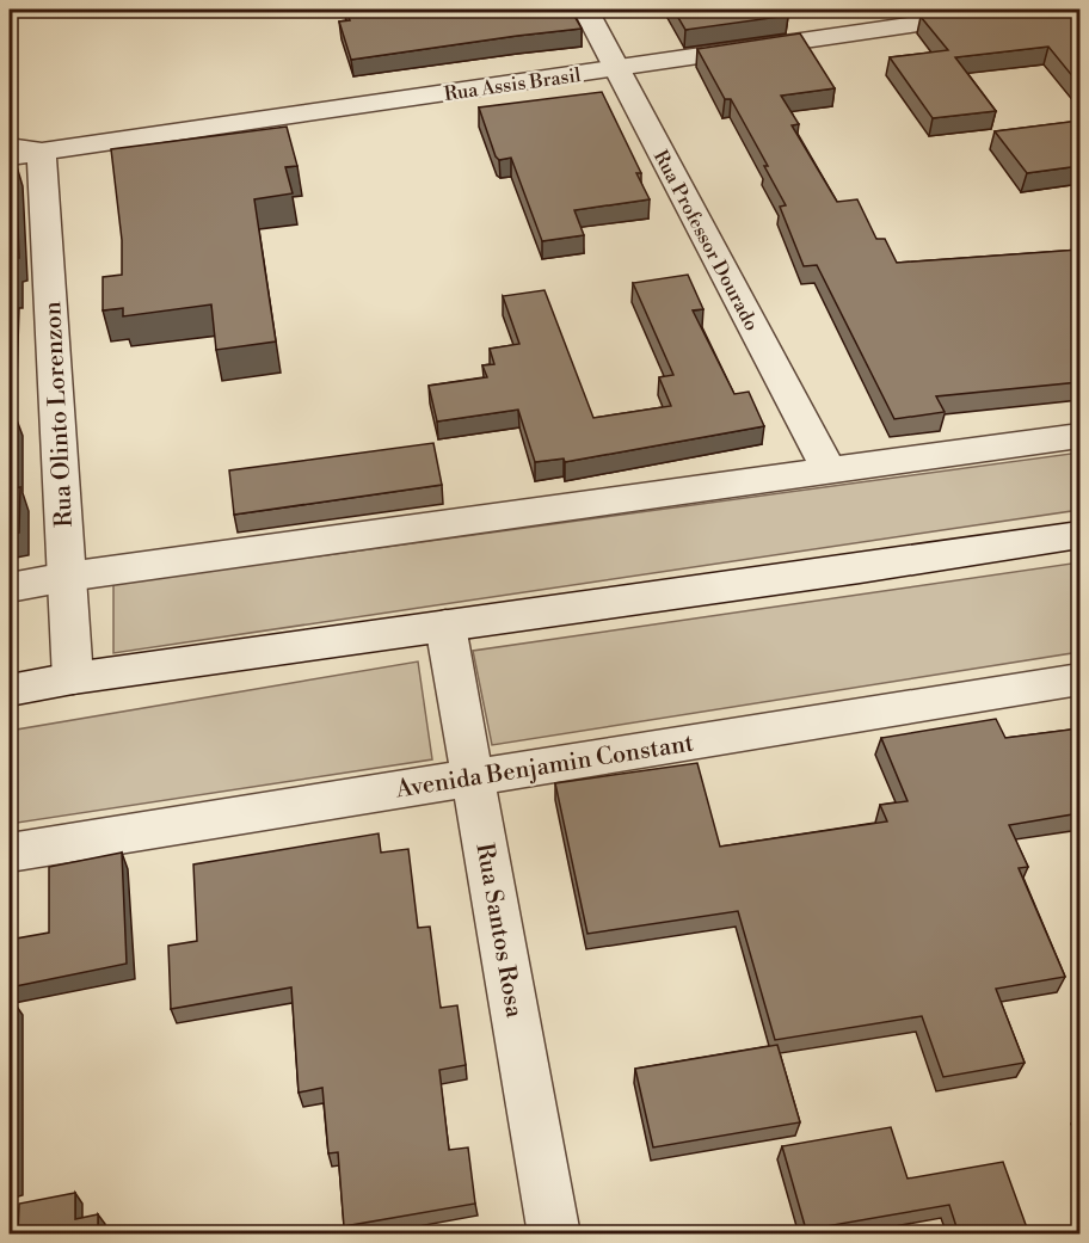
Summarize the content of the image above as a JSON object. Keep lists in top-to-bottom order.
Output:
{
  "streets": {
    "street": [
      "Rua Assis Brasil",
      "Rua Professor Dourado",
      "Rua Olinto Lorenzon",
      "Avenida Benjamin Constant",
      "Rua Santos Rosa"
    ]
  },
  "crossings": [
    ["Rua Assis Brasil", "Rua Professor Dourado"],
    ["Rua Assis Brasil", "Rua Olinto Lorenzon"],
    ["Avenida Benjamin Constant", "Rua Santos Rosa"]
  ]
}
